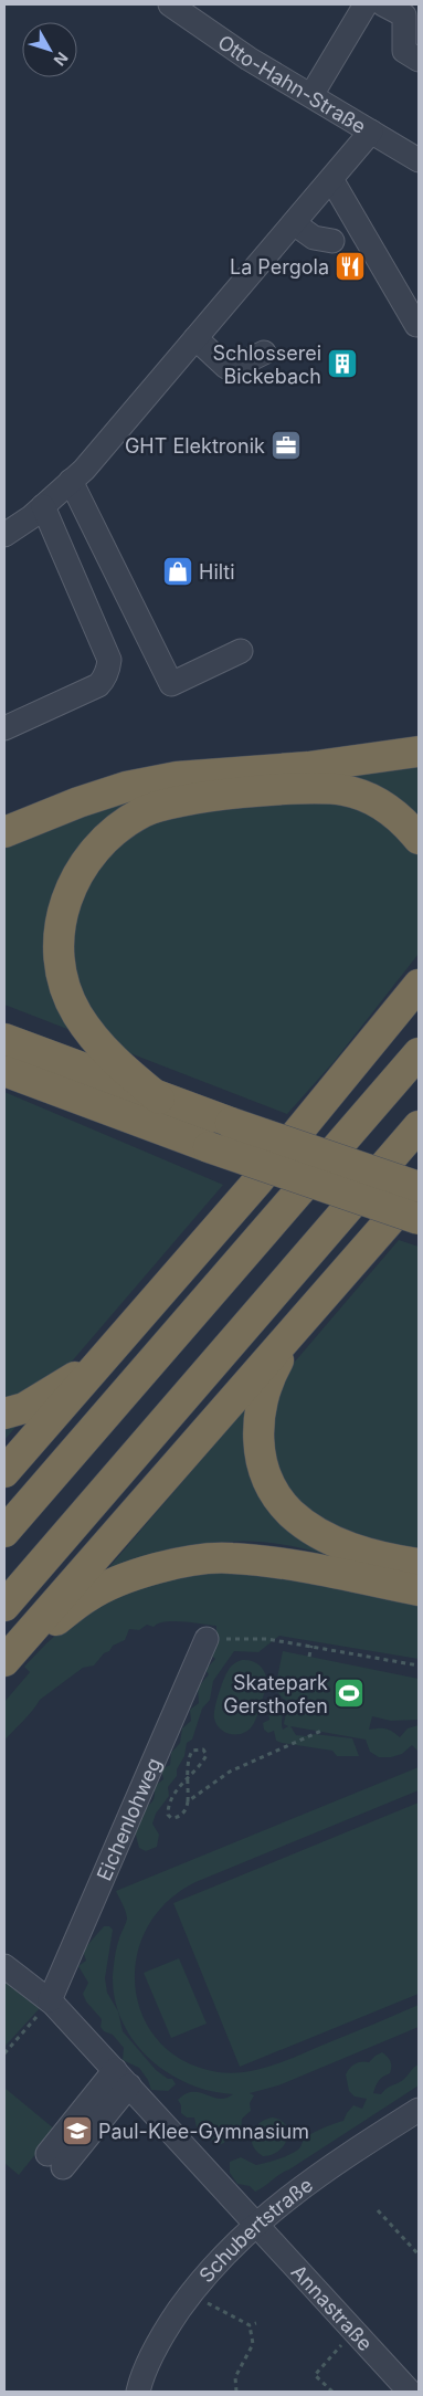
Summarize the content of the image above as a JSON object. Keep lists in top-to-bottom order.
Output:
{
  "streets": {
    "street": [
      "Otto-Hahn-Straße",
      "Eichenlohweg",
      "Schubertstraße",
      "Annastraße"
    ]
  },
  "crossings": [
    ["Eichenlohweg", "Annastraße"],
    ["Schubertstraße", "Annastraße"]
  ],
  "places": {
    "restaurant": ["La Pergola"],
    "building": ["Schlosserei Bickebach"],
    "office": ["GHT Elektronik"],
    "shop": ["Hilti"],
    "sports": ["Skatepark Gersthofen"],
    "school or university": ["Paul-Klee-Gymnasium"]
  },
  "north": "bottom right"
}
